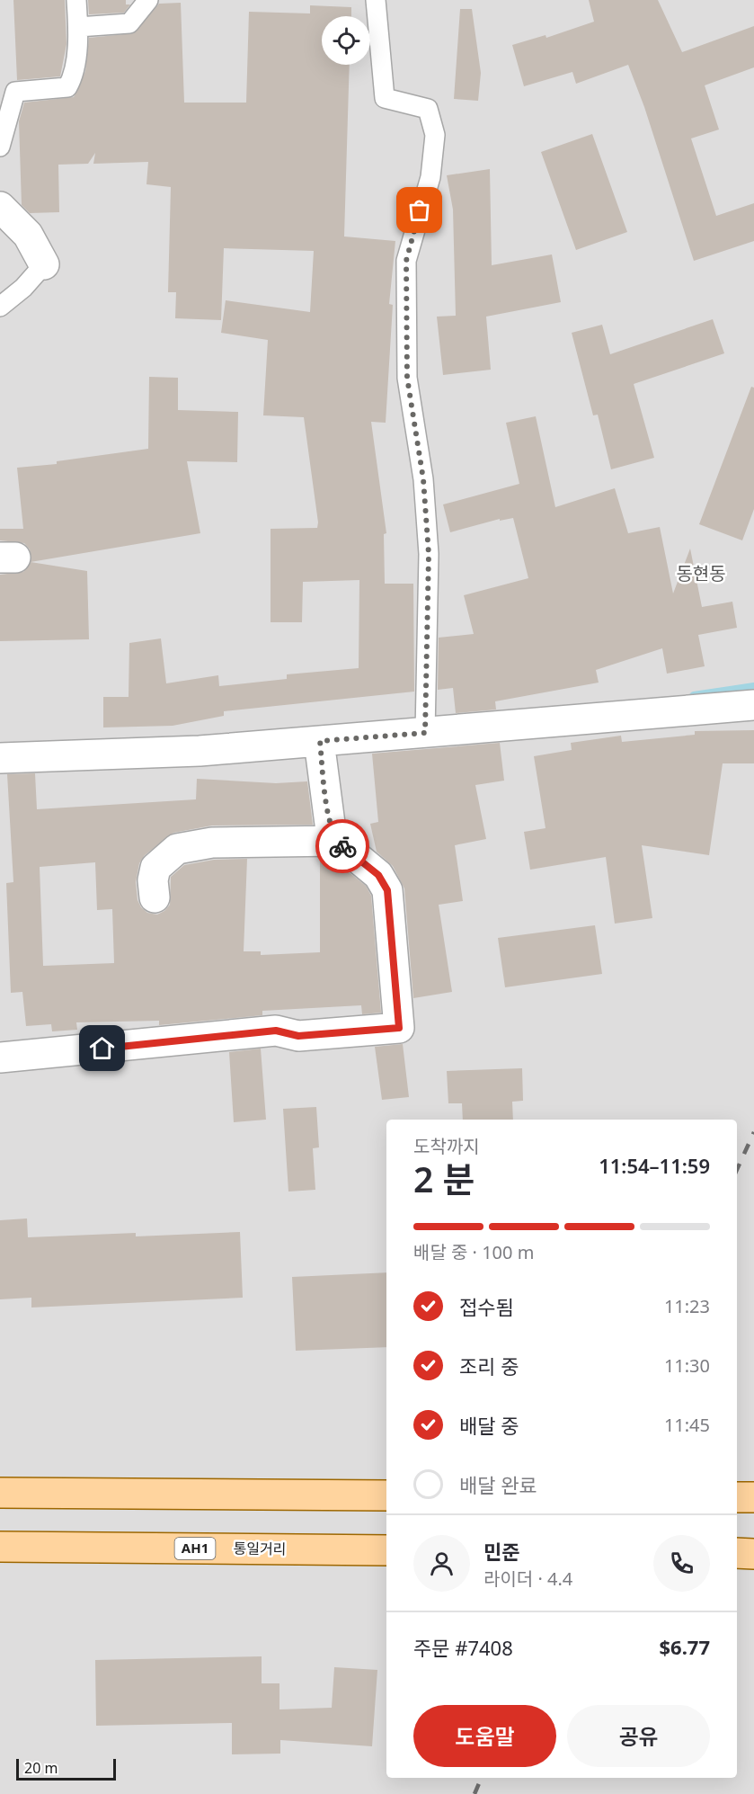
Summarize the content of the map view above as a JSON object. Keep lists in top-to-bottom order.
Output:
{
  "streets": {
    "main road": ["AH1", "통일거리"]
  },
  "districts": ["동현동"],
  "scale_bar": "20 m",
  "page": {
    "heading": ["2 분", "도착까지", "11:54–11:59"],
    "panel": [
      "민준",
      "라이더 · 4.4",
      "주문 #7408",
      "$6.77"
    ],
    "bar": "배달 중 · 100 m",
    "list": [
      ["접수됨", "11:23"],
      ["조리 중", "11:30"],
      ["배달 중", "11:45"],
      "배달 완료"
    ],
    "buttons": ["도움말", "공유"],
    "scale": "20 m"
  }
}
